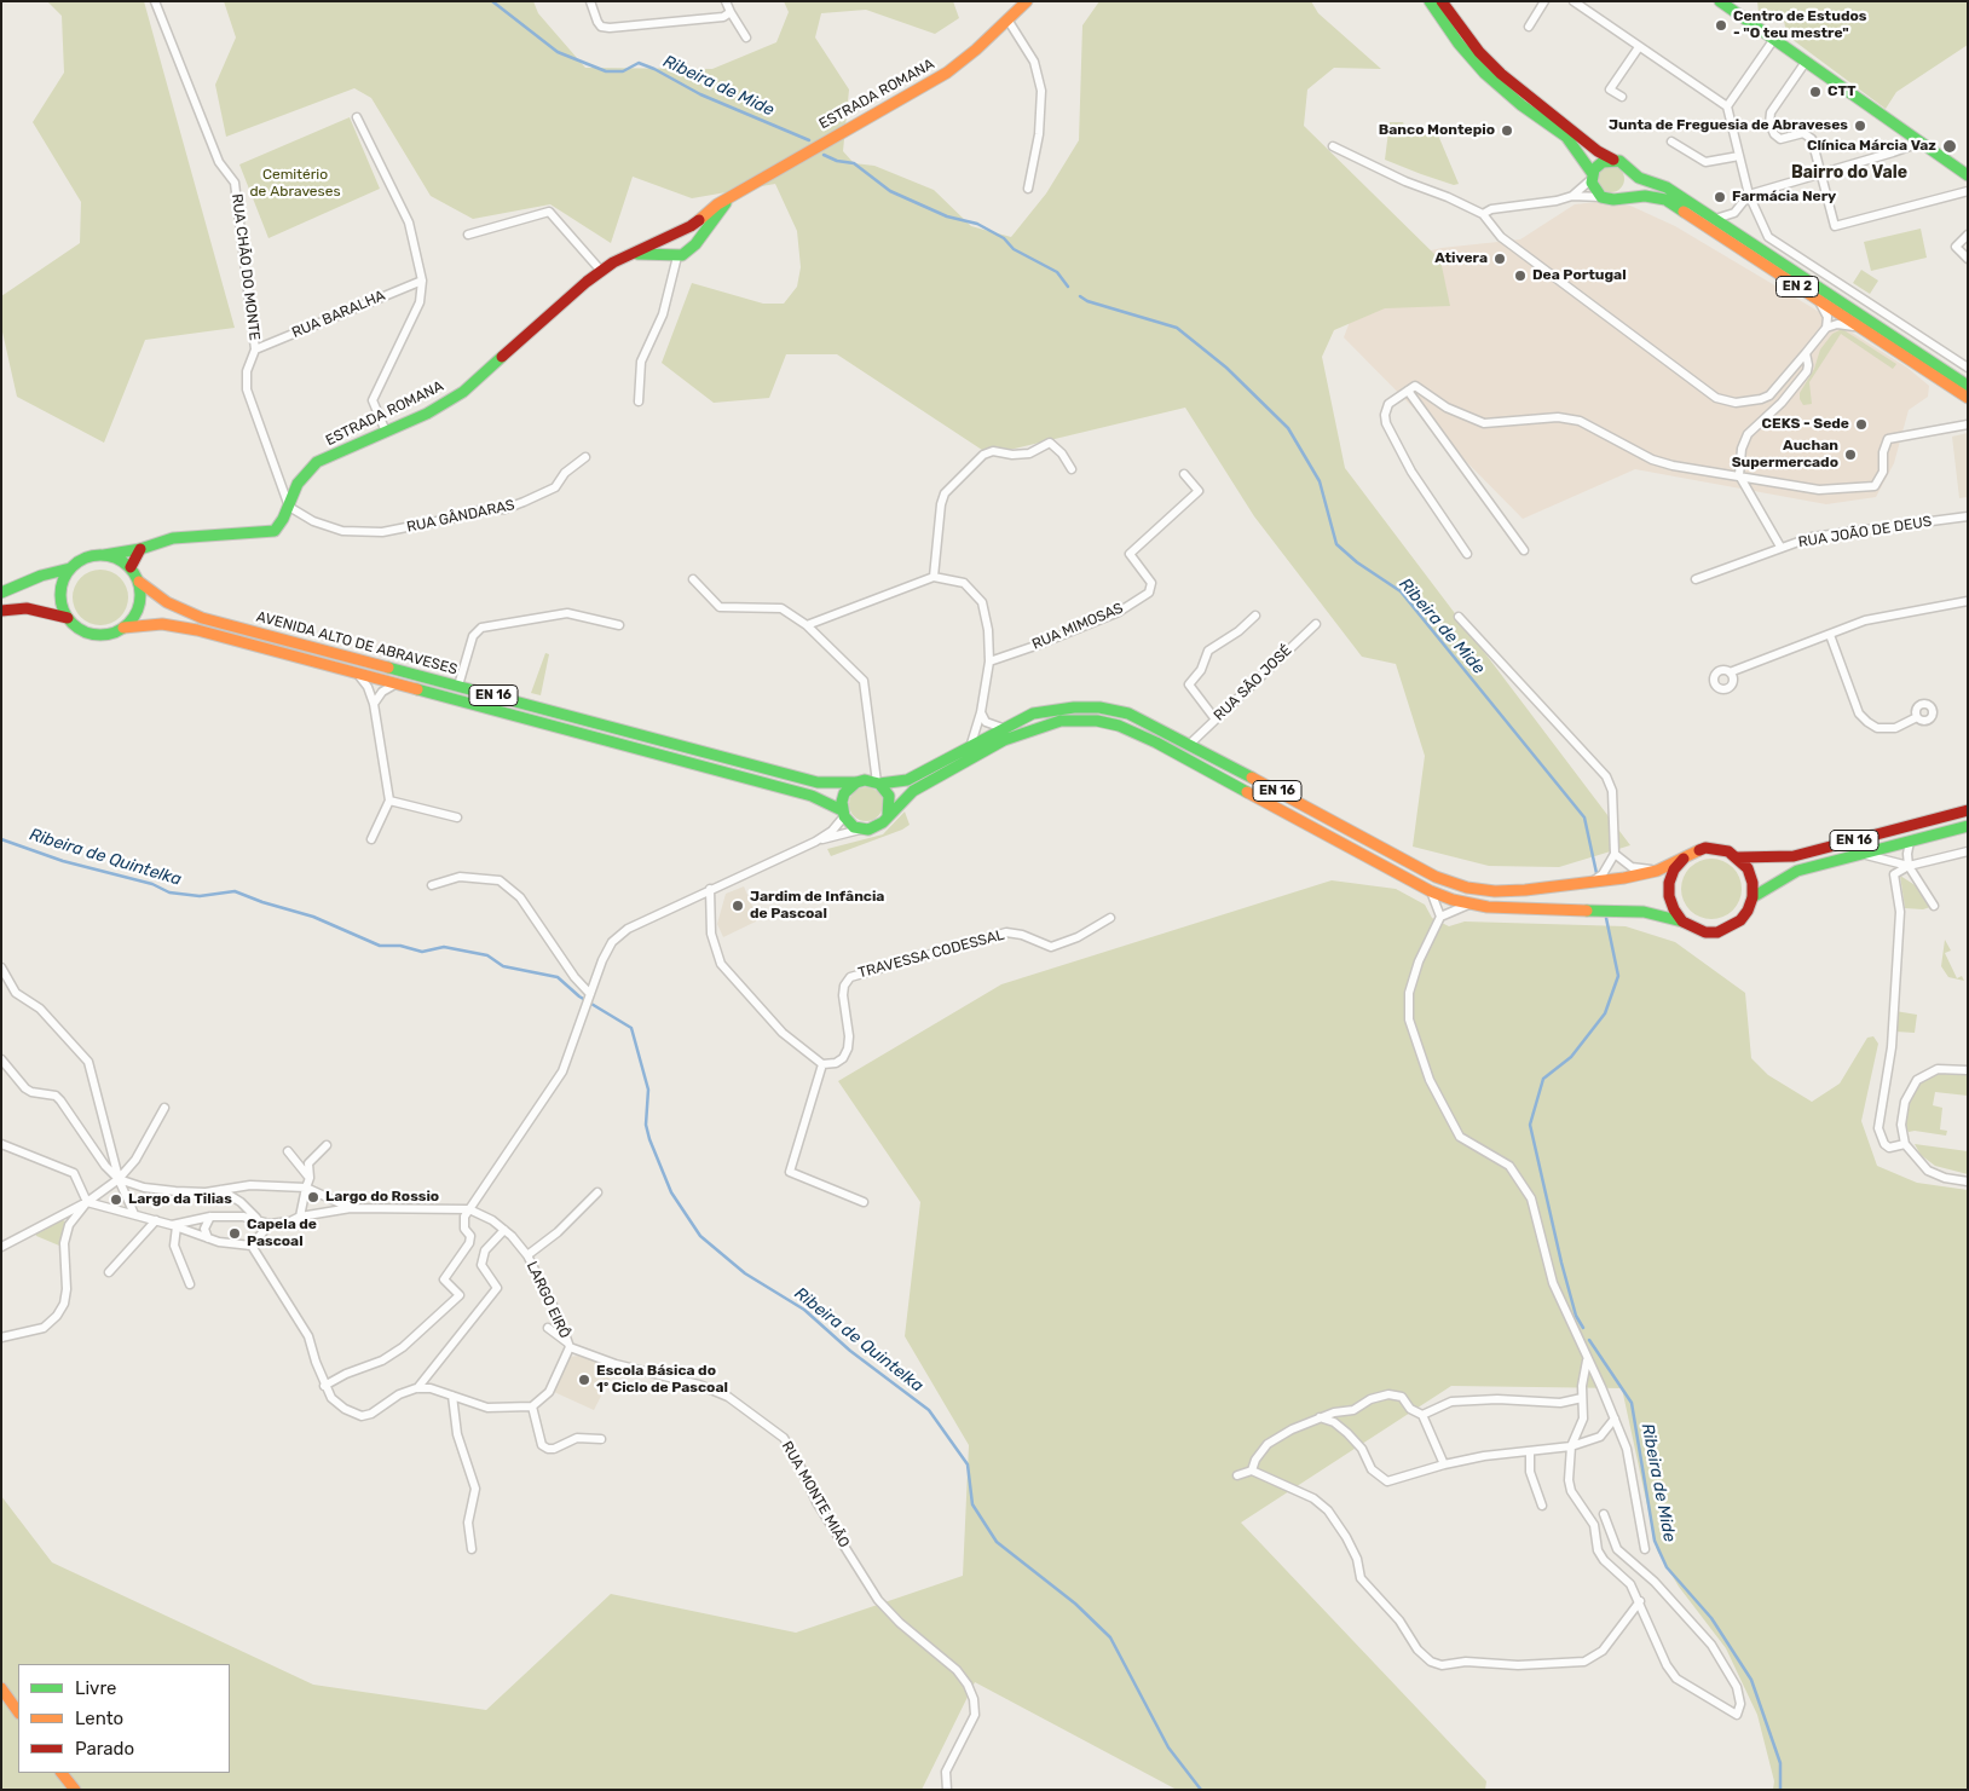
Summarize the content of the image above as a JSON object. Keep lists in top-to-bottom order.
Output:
{
  "streets": {
    "main road": [
      "ESTRADA ROMANA",
      "EN 2",
      "AVENIDA ALTO DE ABRAVESES",
      "EN 16"
    ],
    "street": [
      "RUA CHÃO DO MONTE",
      "RUA BARALHA",
      "RUA GÂNDARAS",
      "RUA JOÃO DE DEUS",
      "RUA MIMOSAS",
      "RUA SÃO JOSÉ",
      "TRAVESSA CODESSAL",
      "LARGO EIRÔ",
      "RUA MONTE MIÃO"
    ]
  },
  "crossings": [
    ["ESTRADA ROMANA", "RUA CHÃO DO MONTE"],
    ["ESTRADA ROMANA", "RUA GÂNDARAS"],
    ["ESTRADA ROMANA", "AVENIDA ALTO DE ABRAVESES"],
    ["ESTRADA ROMANA", "EN 16"],
    ["RUA CHÃO DO MONTE", "RUA BARALHA"],
    ["RUA CHÃO DO MONTE", "RUA GÂNDARAS"],
    ["AVENIDA ALTO DE ABRAVESES", "EN 16"],
    ["RUA SÃO JOSÉ", "EN 16"],
    ["LARGO EIRÔ", "RUA MONTE MIÃO"]
  ],
  "districts": ["Bairro do Vale"],
  "water": ["Ribeira de Mide", "Ribeira de Quintelka"],
  "parks": ["Cemitério de Abraveses"],
  "places": [
    "Centro de Estudos - \"O teu mestre\"",
    "CTT",
    "Junta de Freguesia de Abraveses",
    "Banco Montepio",
    "Clínica Márcia Vaz",
    "Farmácia Nery",
    "Ativera",
    "Dea Portugal",
    "CEKS - Sede",
    "Auchan Supermercado",
    "Jardim de Infância de Pascoal",
    "Largo do Rossio",
    "Largo da Tilias",
    "Capela de Pascoal",
    "Escola Básica do 1º Ciclo de Pascoal"
  ],
  "legend": ["Livre", "Lento", "Parado"]
}
